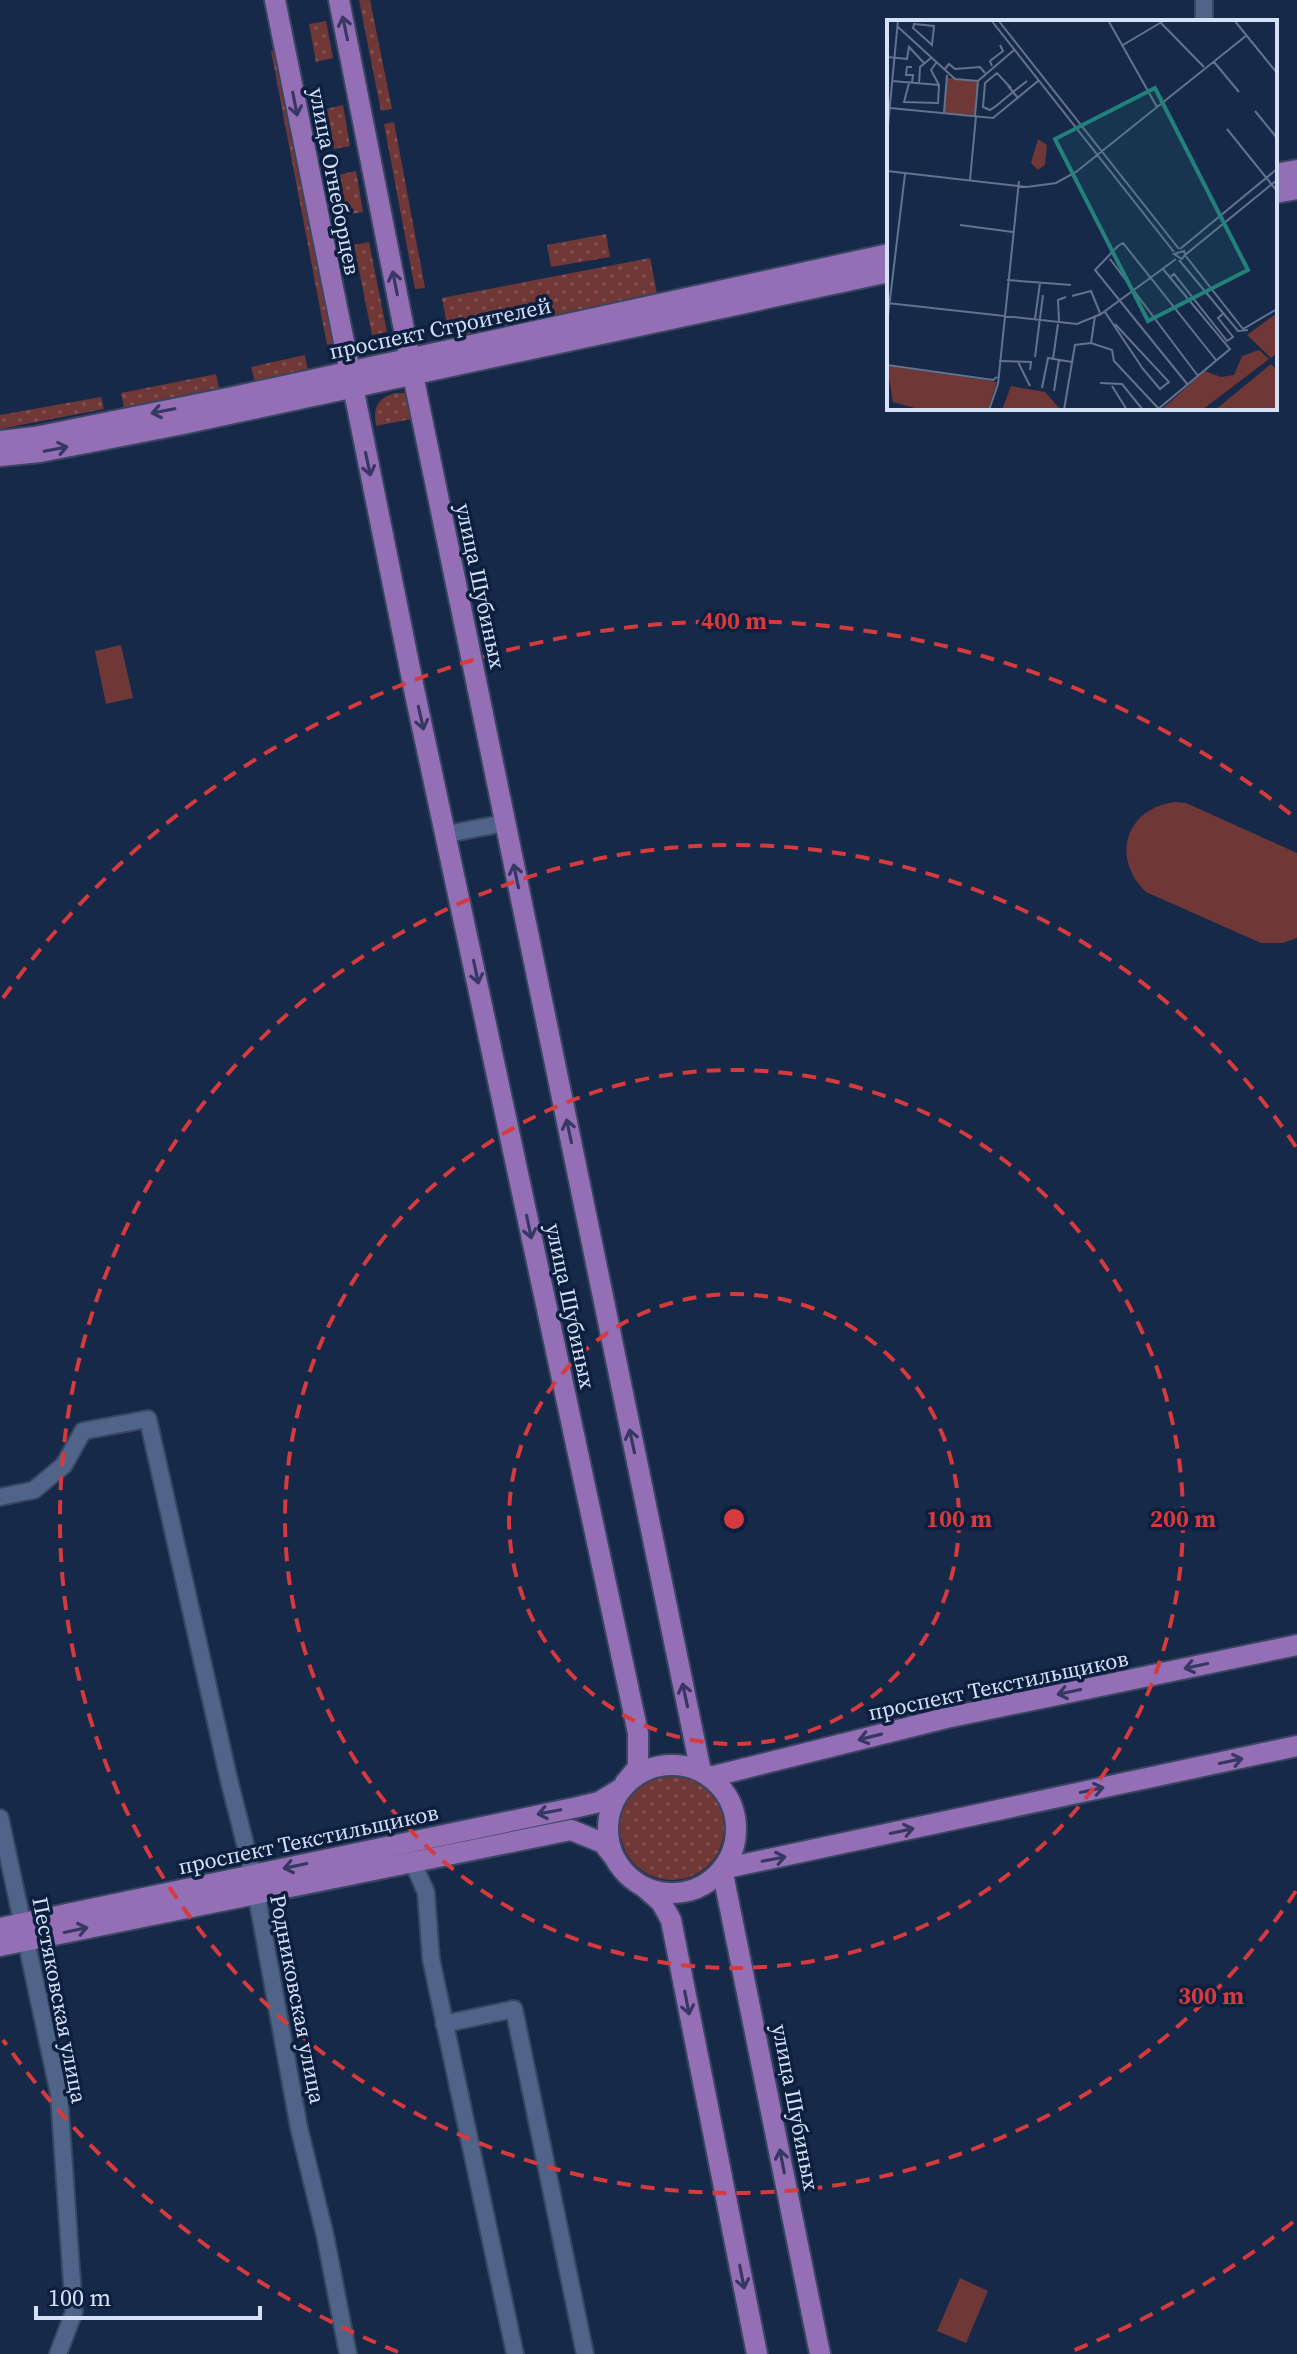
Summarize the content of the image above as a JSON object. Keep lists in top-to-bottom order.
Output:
{
  "streets": {
    "main road": [
      "улица Огнеборцев",
      "проспект Строителей",
      "улица Шубиных",
      "проспект Текстильщиков"
    ],
    "street": ["Родниковская улица", "Пестяковская улица"]
  },
  "crossings": [
    ["улица Огнеборцев", "проспект Строителей"],
    ["улица Огнеборцев", "улица Шубиных"],
    ["проспект Строителей", "улица Шубиных"],
    ["улица Шубиных", "проспект Текстильщиков"],
    ["проспект Текстильщиков", "Родниковская улица"],
    ["проспект Текстильщиков", "Пестяковская улица"]
  ],
  "scale_bar": "100 m",
  "rings": [
    "400 m",
    "100 m",
    "200 m",
    "300 m"
  ]
}
